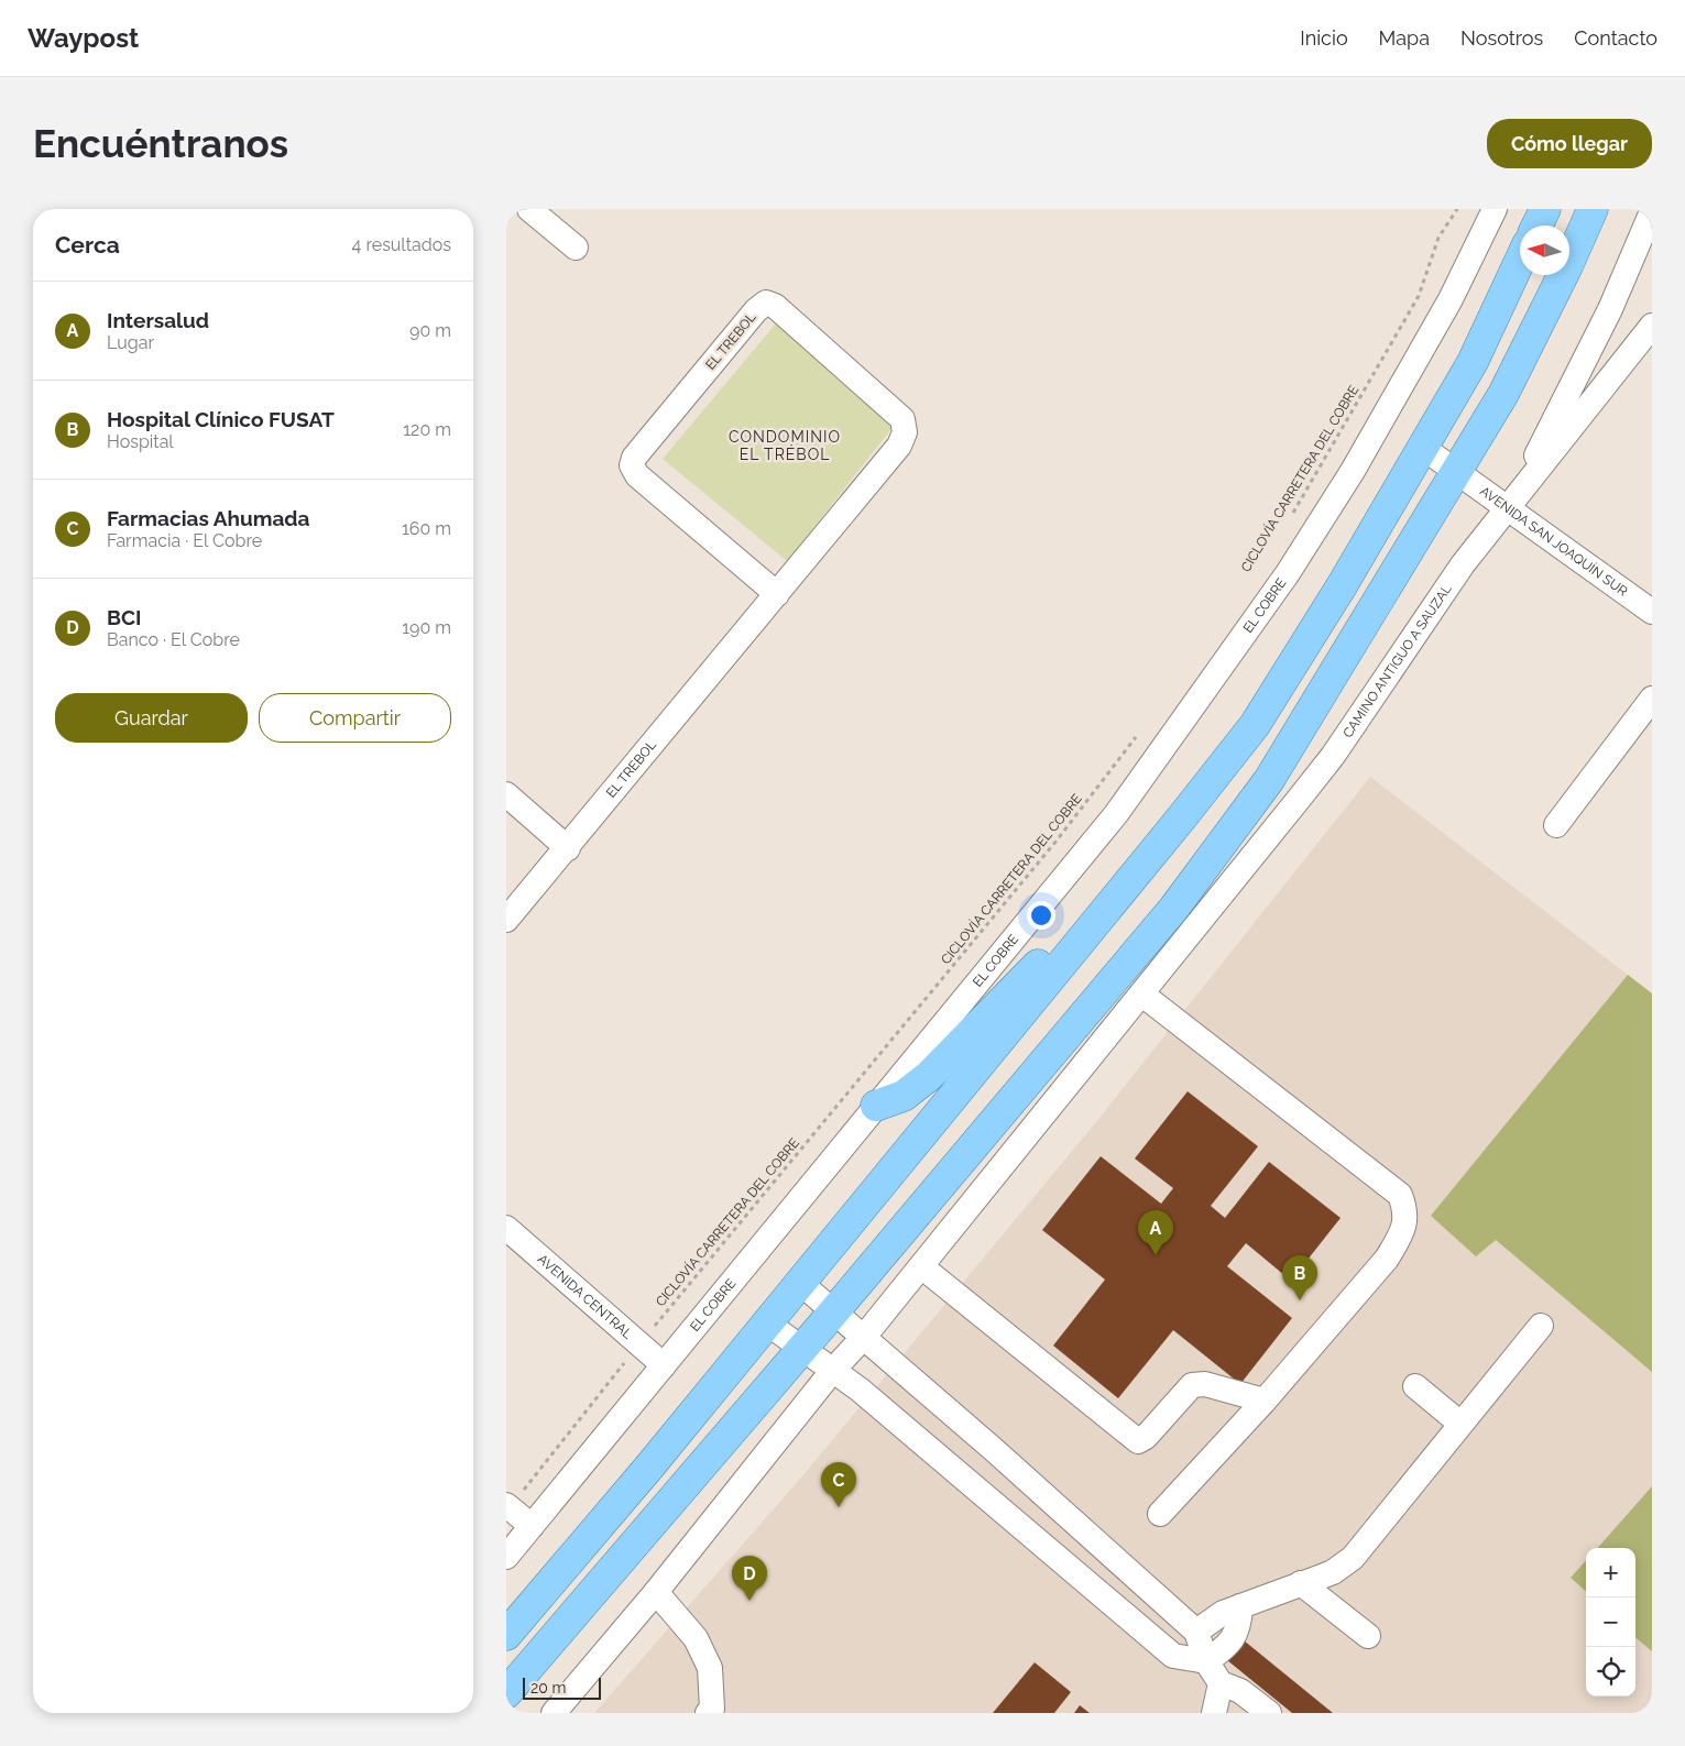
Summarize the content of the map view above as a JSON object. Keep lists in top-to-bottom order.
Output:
{
  "streets": {
    "street": [
      "EL TREBOL",
      "AVENIDA SAN JOAQUÍN SUR",
      "EL COBRE",
      "CAMINO ANTIGUO A SAUZAL",
      "AVENIDA CENTRAL"
    ],
    "path": ["CICLOVÍA CARRETERA DEL COBRE"]
  },
  "crossings": [
    ["CICLOVÍA CARRETERA DEL COBRE", "AVENIDA CENTRAL"],
    ["AVENIDA SAN JOAQUÍN SUR", "CAMINO ANTIGUO A SAUZAL"],
    ["EL COBRE", "AVENIDA CENTRAL"]
  ],
  "districts": ["CONDOMINIO EL TRÉBOL"],
  "scale_bar": "20 m",
  "north": "left",
  "page": {
    "header": "Waypost",
    "nav": [
      "Inicio",
      "Mapa",
      "Nosotros",
      "Contacto"
    ],
    "buttons": [
      "Cómo llegar",
      ["Guardar", "Compartir"]
    ],
    "title": "Encuéntranos",
    "heading": ["Cerca", "4 resultados"],
    "list": [
      {
        "mark": "A",
        "name": "Intersalud",
        "note": "Lugar",
        "value": "90 m"
      },
      {
        "mark": "B",
        "name": "Hospital Clínico FUSAT",
        "note": "Hospital",
        "value": "120 m"
      },
      {
        "mark": "C",
        "name": "Farmacias Ahumada",
        "note": "Farmacia · El Cobre",
        "value": "160 m"
      },
      {
        "mark": "D",
        "name": "BCI",
        "note": "Banco · El Cobre",
        "value": "190 m"
      }
    ],
    "pins": [
      "A",
      "B",
      "C",
      "D"
    ],
    "map_buttons": ["+", "−"],
    "scale": "20 m"
  }
}
